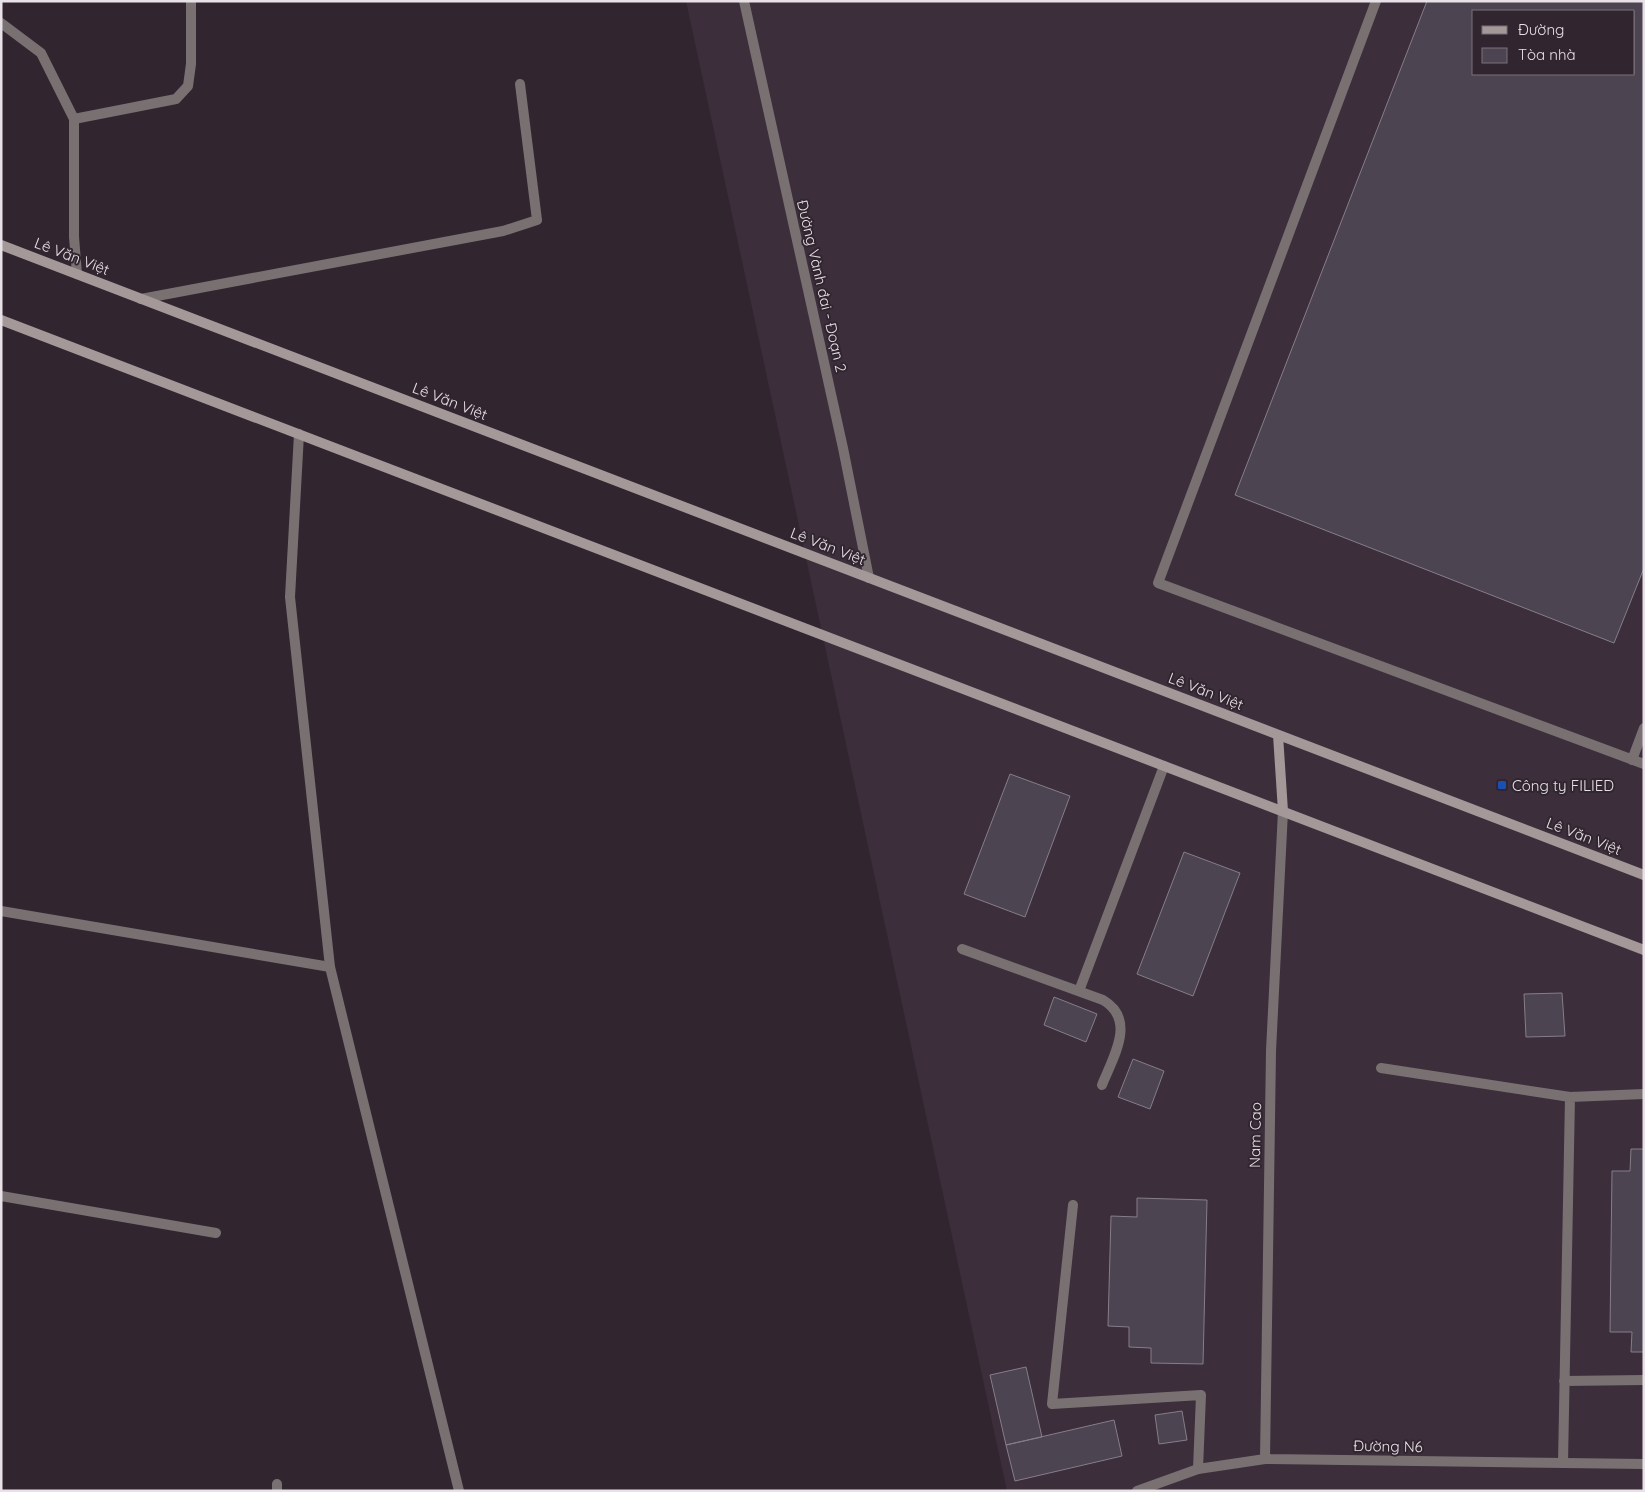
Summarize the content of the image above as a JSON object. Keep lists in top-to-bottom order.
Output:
{
  "streets": {
    "main road": ["Lê Văn Việt"],
    "street": ["Đường Vành đai - Đoạn 2", "Nam Cao", "Đường N6"]
  },
  "crossings": [
    ["Lê Văn Việt", "Đường Vành đai - Đoạn 2"],
    ["Nam Cao", "Đường N6"]
  ],
  "places": {
    "transit": ["Công ty FILIED"]
  },
  "legend": ["Đường", "Tòa nhà"]
}
